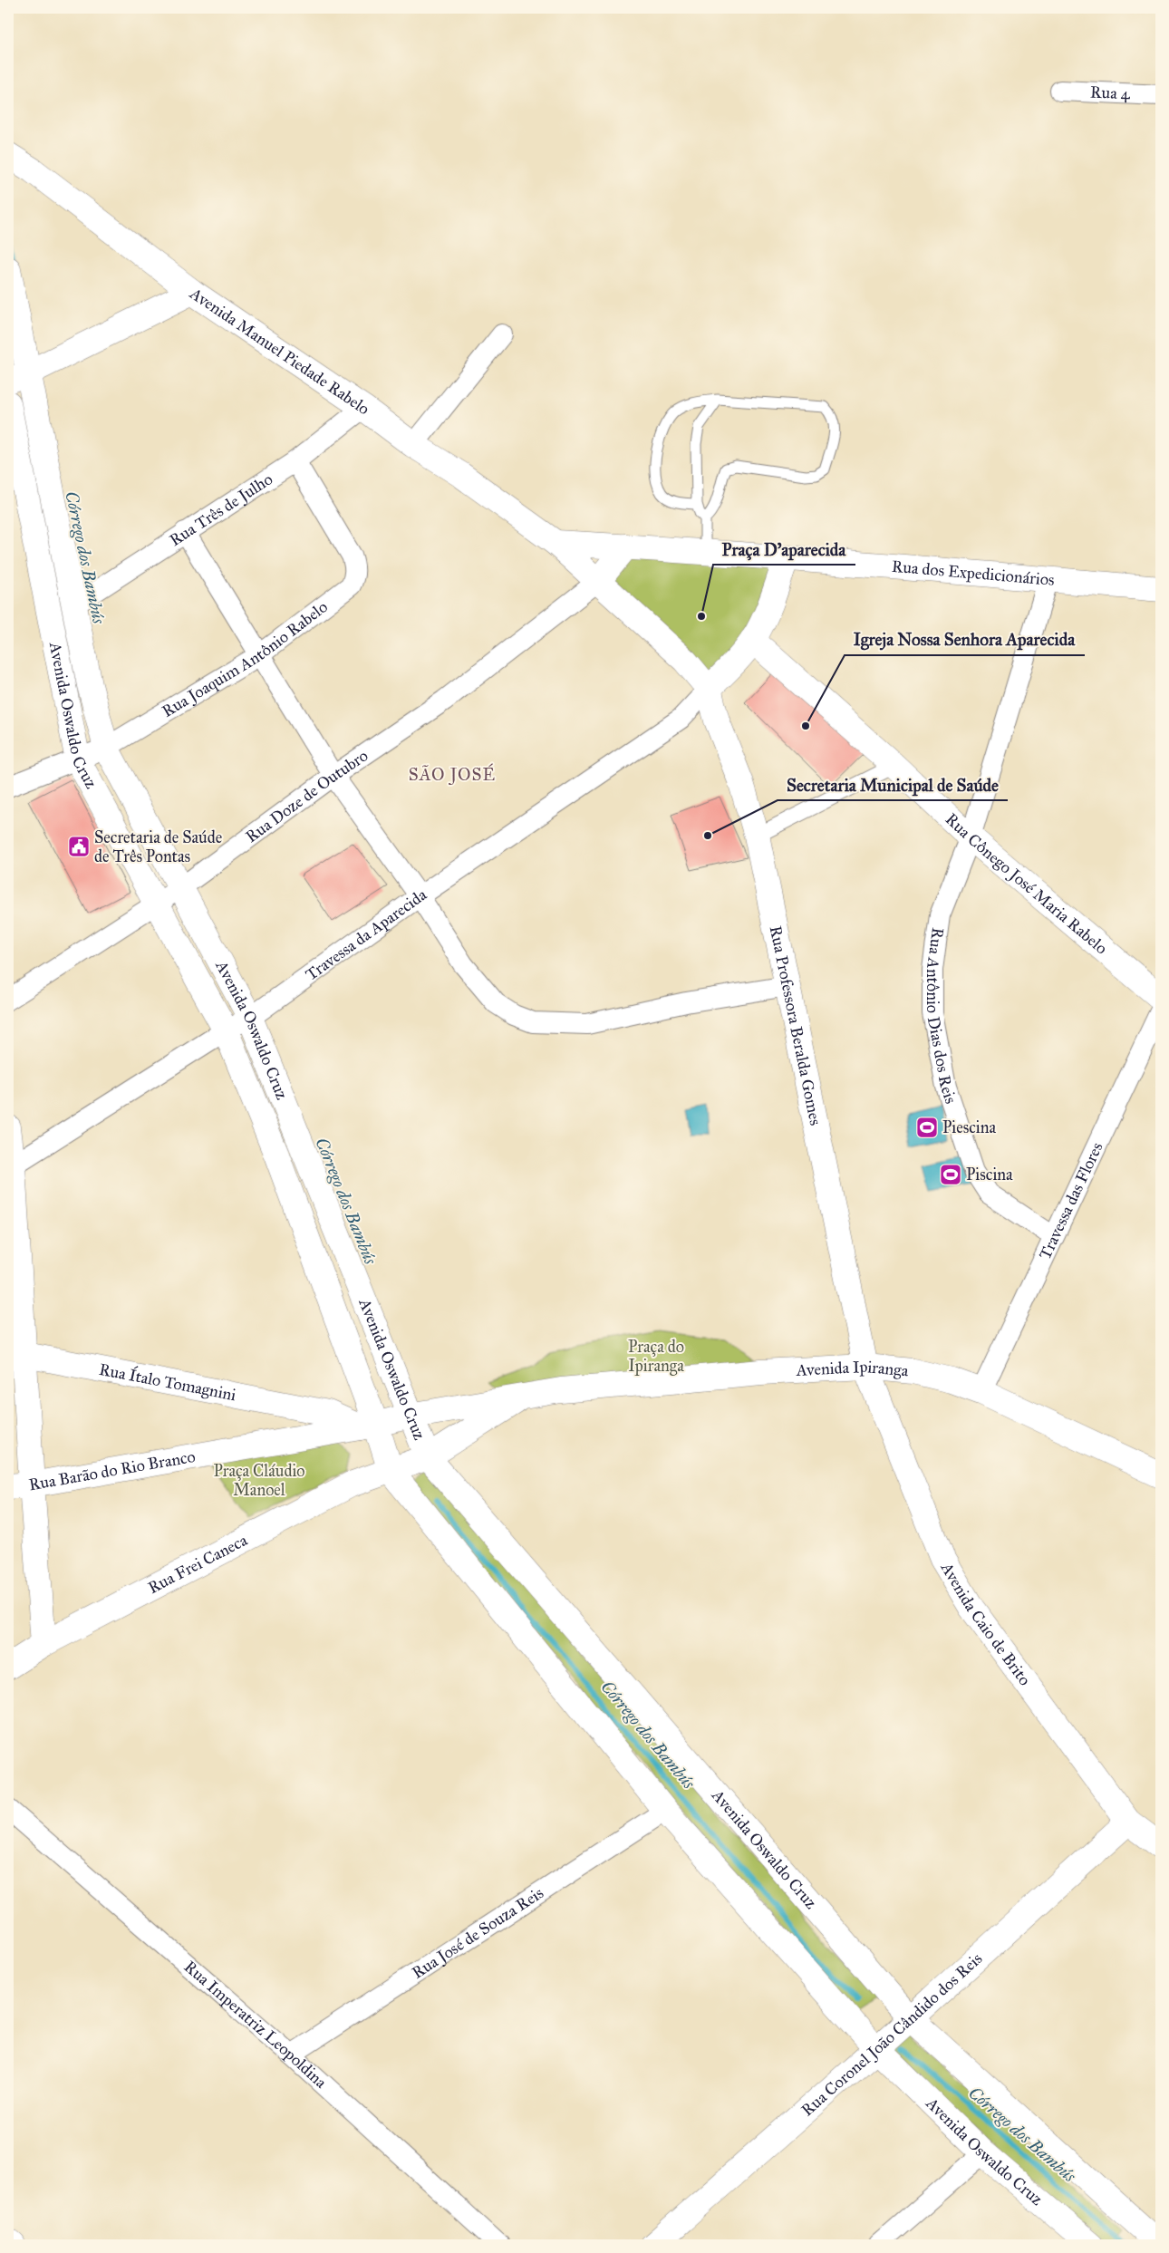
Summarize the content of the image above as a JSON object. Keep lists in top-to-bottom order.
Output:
{
  "streets": {
    "main road": [
      "Avenida Manuel Piedade Rabelo",
      "Rua dos Expedicionários",
      "Avenida Oswaldo Cruz",
      "Rua Cônego José Maria Rabelo",
      "Rua Professora Beralda Gomes",
      "Avenida Ipiranga",
      "Rua Ítalo Tomagnini",
      "Rua Barão do Rio Branco",
      "Rua Frei Caneca",
      "Avenida Caio de Brito",
      "Rua Coronel João Cândido dos Reis"
    ],
    "street": [
      "Rua 4",
      "Rua Três de Julho",
      "Rua Joaquim Antônio Rabelo",
      "Rua Doze de Outubro",
      "Travessa da Aparecida",
      "Rua Antônio Dias dos Reis",
      "Travessa das Flores",
      "Rua José de Souza Reis",
      "Rua Imperatriz Leopoldina"
    ]
  },
  "crossings": [
    ["Avenida Manuel Piedade Rabelo", "Rua Três de Julho"],
    ["Avenida Manuel Piedade Rabelo", "Rua dos Expedicionários"],
    ["Avenida Manuel Piedade Rabelo", "Rua Doze de Outubro"],
    ["Avenida Manuel Piedade Rabelo", "Travessa da Aparecida"],
    ["Avenida Manuel Piedade Rabelo", "Rua Professora Beralda Gomes"],
    ["Rua Três de Julho", "Rua Joaquim Antônio Rabelo"],
    ["Rua Três de Julho", "Avenida Oswaldo Cruz"],
    ["Rua dos Expedicionários", "Rua Antônio Dias dos Reis"],
    ["Rua Joaquim Antônio Rabelo", "Avenida Oswaldo Cruz"],
    ["Avenida Oswaldo Cruz", "Rua Doze de Outubro"],
    ["Avenida Oswaldo Cruz", "Travessa da Aparecida"],
    ["Avenida Oswaldo Cruz", "Avenida Ipiranga"],
    ["Avenida Oswaldo Cruz", "Rua Barão do Rio Branco"],
    ["Avenida Oswaldo Cruz", "Rua Frei Caneca"],
    ["Avenida Oswaldo Cruz", "Rua José de Souza Reis"],
    ["Avenida Oswaldo Cruz", "Rua Coronel João Cândido dos Reis"],
    ["Rua Cônego José Maria Rabelo", "Rua Antônio Dias dos Reis"],
    ["Travessa da Aparecida", "Rua Professora Beralda Gomes"],
    ["Rua Antônio Dias dos Reis", "Travessa das Flores"],
    ["Rua Professora Beralda Gomes", "Avenida Ipiranga"],
    ["Rua Professora Beralda Gomes", "Avenida Caio de Brito"],
    ["Travessa das Flores", "Avenida Ipiranga"],
    ["Avenida Ipiranga", "Rua Barão do Rio Branco"],
    ["Avenida Ipiranga", "Rua Frei Caneca"],
    ["Avenida Ipiranga", "Avenida Caio de Brito"],
    ["Rua Ítalo Tomagnini", "Rua Barão do Rio Branco"],
    ["Avenida Caio de Brito", "Rua Coronel João Cândido dos Reis"],
    ["Rua José de Souza Reis", "Rua Imperatriz Leopoldina"]
  ],
  "districts": ["SÃO JOSÉ"],
  "water": ["Córrego dos Bambús"],
  "parks": ["Praça do Ipiranga", "Praça Cláudio Manoel"],
  "places": {
    "other": ["Praça D'aparecida", "Igreja Nossa Senhora Aparecida", "Secretaria Municipal de Saúde"],
    "public building": ["Secretaria de Saúde de Três Pontas"],
    "sports": ["Piescina", "Piscina"]
  }
}
